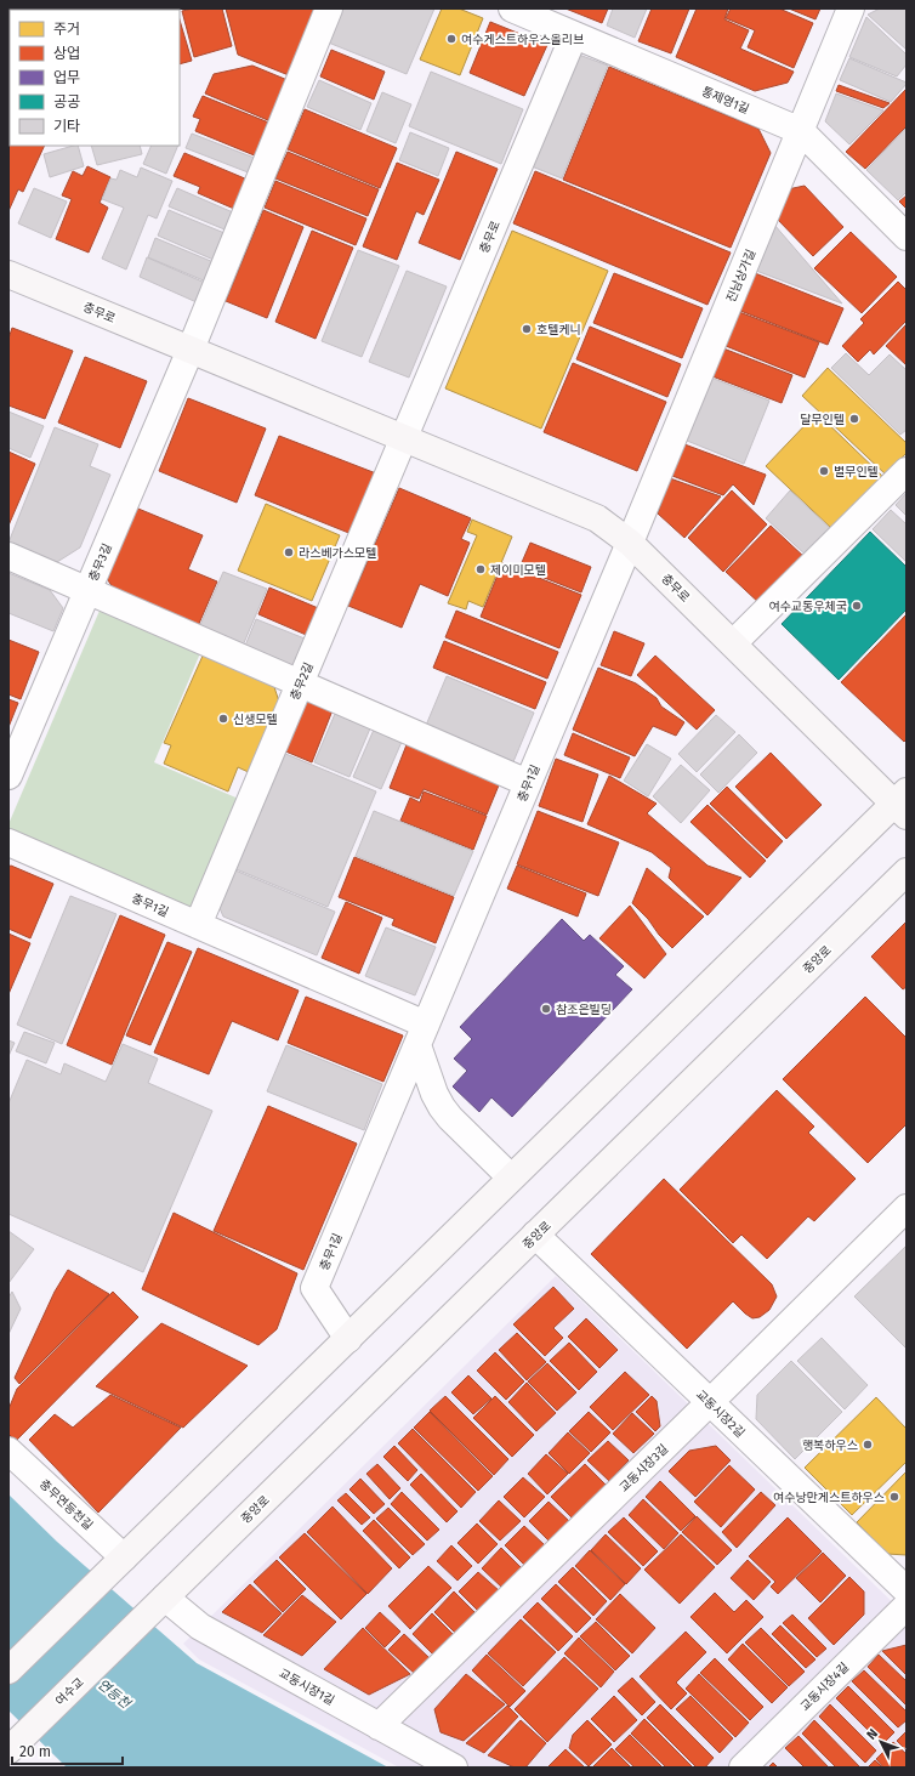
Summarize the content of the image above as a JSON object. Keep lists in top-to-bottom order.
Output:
{
  "streets": {
    "street": [
      "통제영1길",
      "충무로",
      "진남상가길",
      "충무3길",
      "충무2길",
      "충무1길",
      "중앙로",
      "교동시장2길",
      "교동시장3길",
      "충무연등천길",
      "교동시장1길",
      "교동시장4길",
      "여수교"
    ]
  },
  "crossings": [
    ["통제영1길", "충무로"],
    ["통제영1길", "진남상가길"],
    ["충무로", "진남상가길"],
    ["충무로", "충무3길"],
    ["충무로", "충무2길"],
    ["충무로", "충무1길"],
    ["진남상가길", "충무1길"],
    ["충무2길", "충무1길"],
    ["중앙로", "교동시장2길"],
    ["중앙로", "교동시장1길"],
    ["중앙로", "여수교"],
    ["교동시장2길", "교동시장3길"],
    ["교동시장3길", "교동시장1길"],
    ["교동시장1길", "여수교"]
  ],
  "water": ["연등천"],
  "places": [
    "여수게스트하우스올리브",
    "호텔케니",
    "달무인텔",
    "별무인텔",
    "라스베가스모텔",
    "제이미모텔",
    "여수교동우체국",
    "신생모텔",
    "참조은빌딩",
    "행복하우스",
    "여수낭만게스트하우스"
  ],
  "legend": [
    "주거",
    "상업",
    "업무",
    "공공",
    "기타"
  ],
  "scale_bar": "20 m",
  "north": "top left"
}
